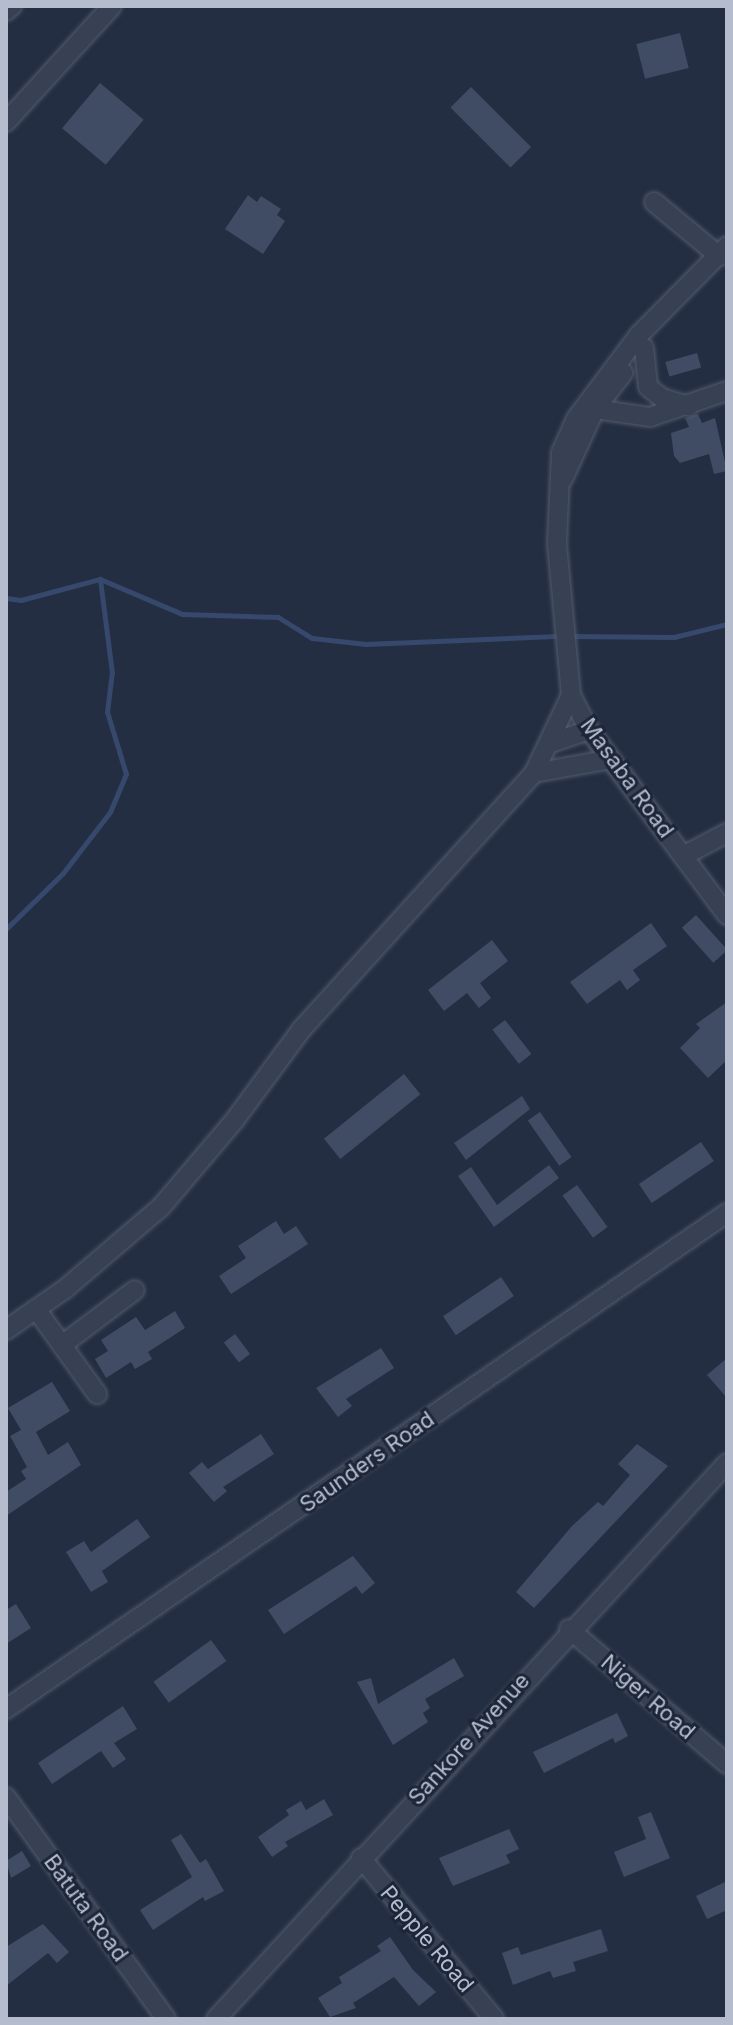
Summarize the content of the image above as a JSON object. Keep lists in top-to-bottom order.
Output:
{
  "streets": {
    "street": [
      "Masaba Road",
      "Saunders Road",
      "Niger Road",
      "Sankore Avenue",
      "Batuta Road",
      "Pepple Road"
    ]
  },
  "crossings": [
    ["Niger Road", "Sankore Avenue"],
    ["Sankore Avenue", "Pepple Road"]
  ]
}
